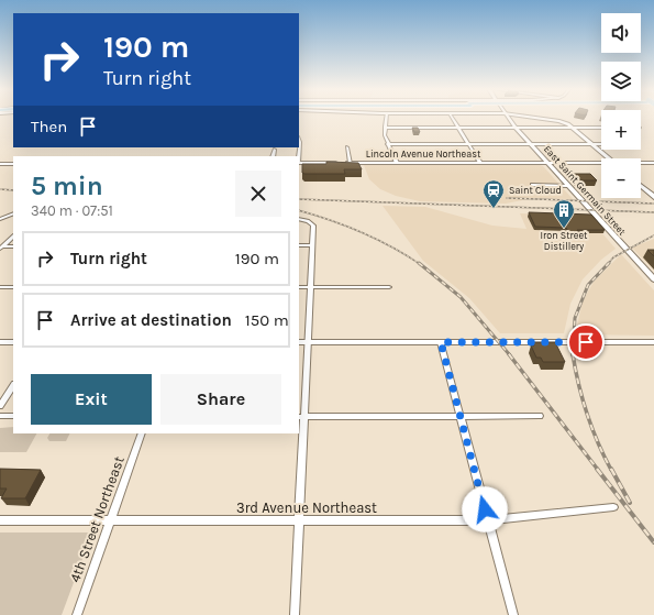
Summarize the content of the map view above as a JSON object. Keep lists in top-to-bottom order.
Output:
{
  "streets": {
    "street": [
      "Lincoln Avenue Northeast",
      "East Saint Germain Street",
      "3rd Avenue Northeast",
      "4th Street Northeast"
    ]
  },
  "crossings": [
    ["Lincoln Avenue Northeast", "East Saint Germain Street"],
    ["3rd Avenue Northeast", "4th Street Northeast"]
  ],
  "places": {
    "station": ["Saint Cloud"],
    "building": ["Iron Street Distillery"]
  },
  "page": {
    "map_buttons": ["+", "−"],
    "turn": ["190 m", "Turn right"],
    "then": "Then",
    "heading": ["5 min", "340 m · 07:51"],
    "list": [
      {
        "name": "Turn right",
        "value": "190 m"
      },
      {
        "name": "Arrive at destination",
        "value": "150 m"
      }
    ],
    "buttons": ["Exit", "Share"]
  }
}
